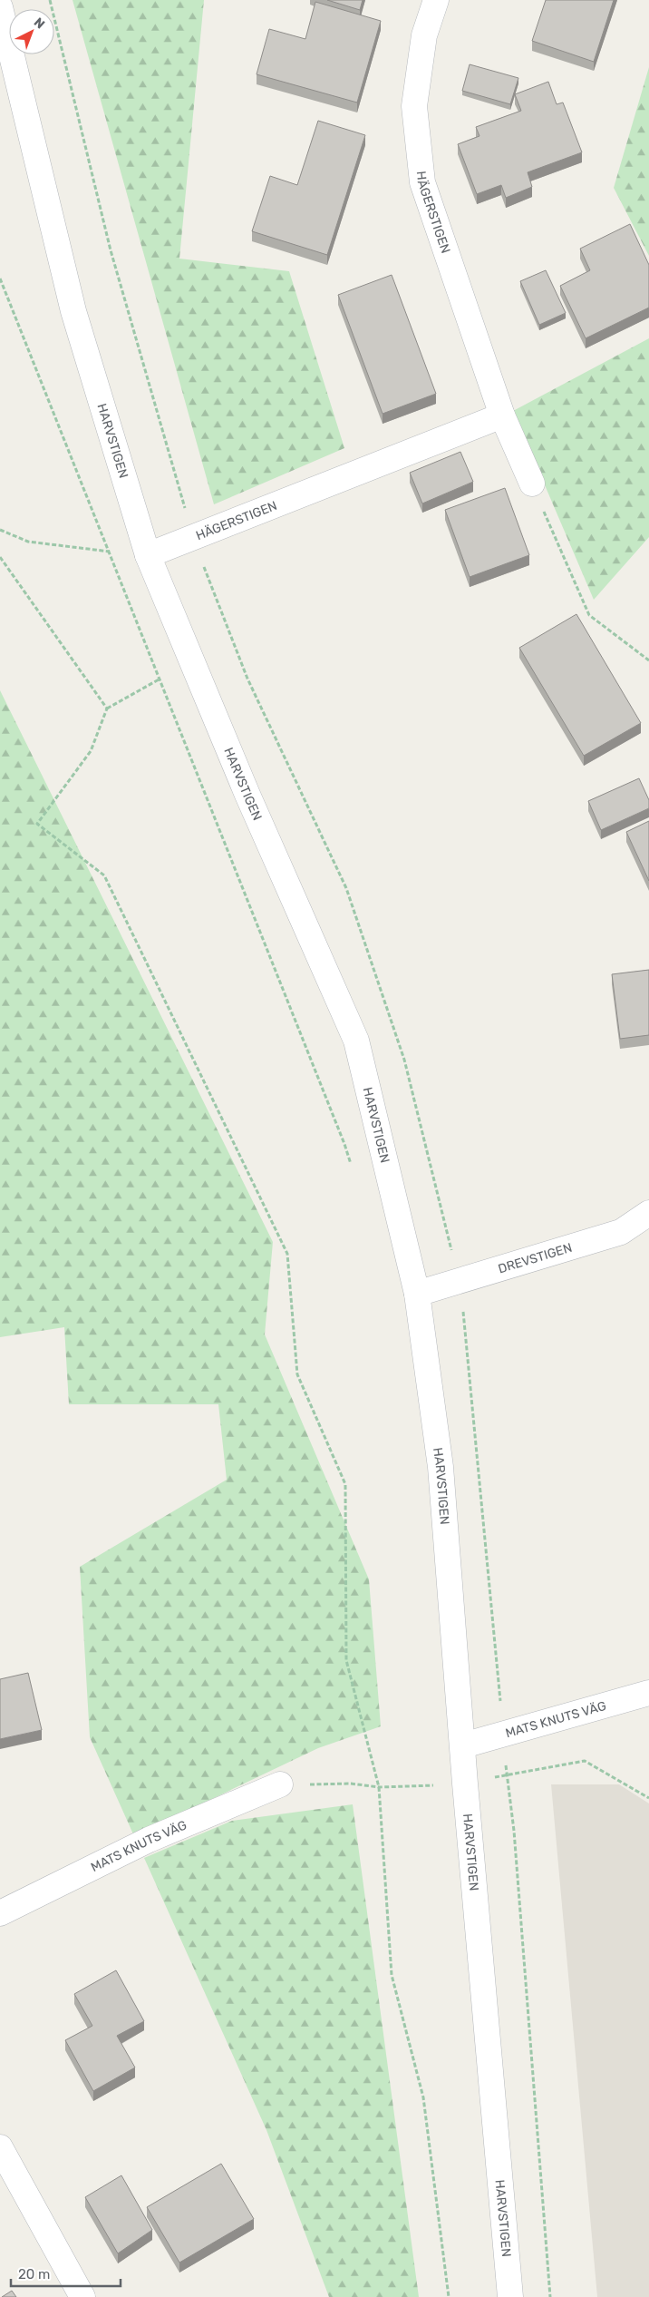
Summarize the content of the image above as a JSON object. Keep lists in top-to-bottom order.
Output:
{
  "streets": {
    "street": [
      "HÄGERSTIGEN",
      "HARVSTIGEN",
      "DREVSTIGEN",
      "MATS KNUTS VÄG"
    ]
  },
  "crossings": [
    ["HÄGERSTIGEN", "HARVSTIGEN"],
    ["HARVSTIGEN", "DREVSTIGEN"],
    ["HARVSTIGEN", "MATS KNUTS VÄG"]
  ],
  "scale_bar": "20 m",
  "north": "top right"
}
